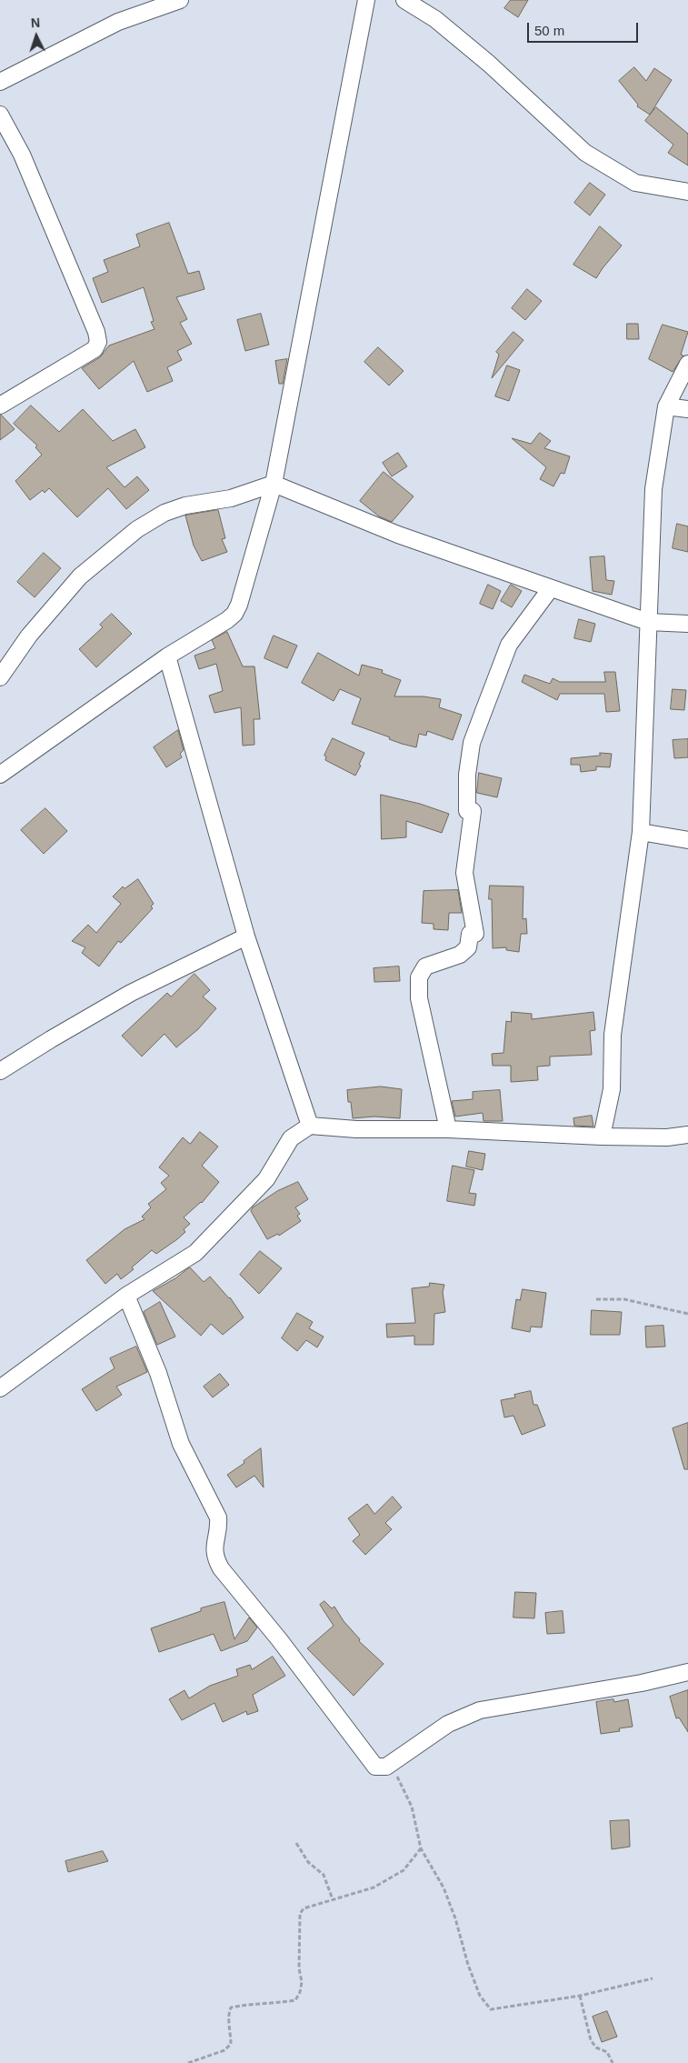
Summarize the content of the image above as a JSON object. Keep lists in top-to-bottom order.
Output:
{
  "scale_bar": "50 m",
  "north": "top"
}
